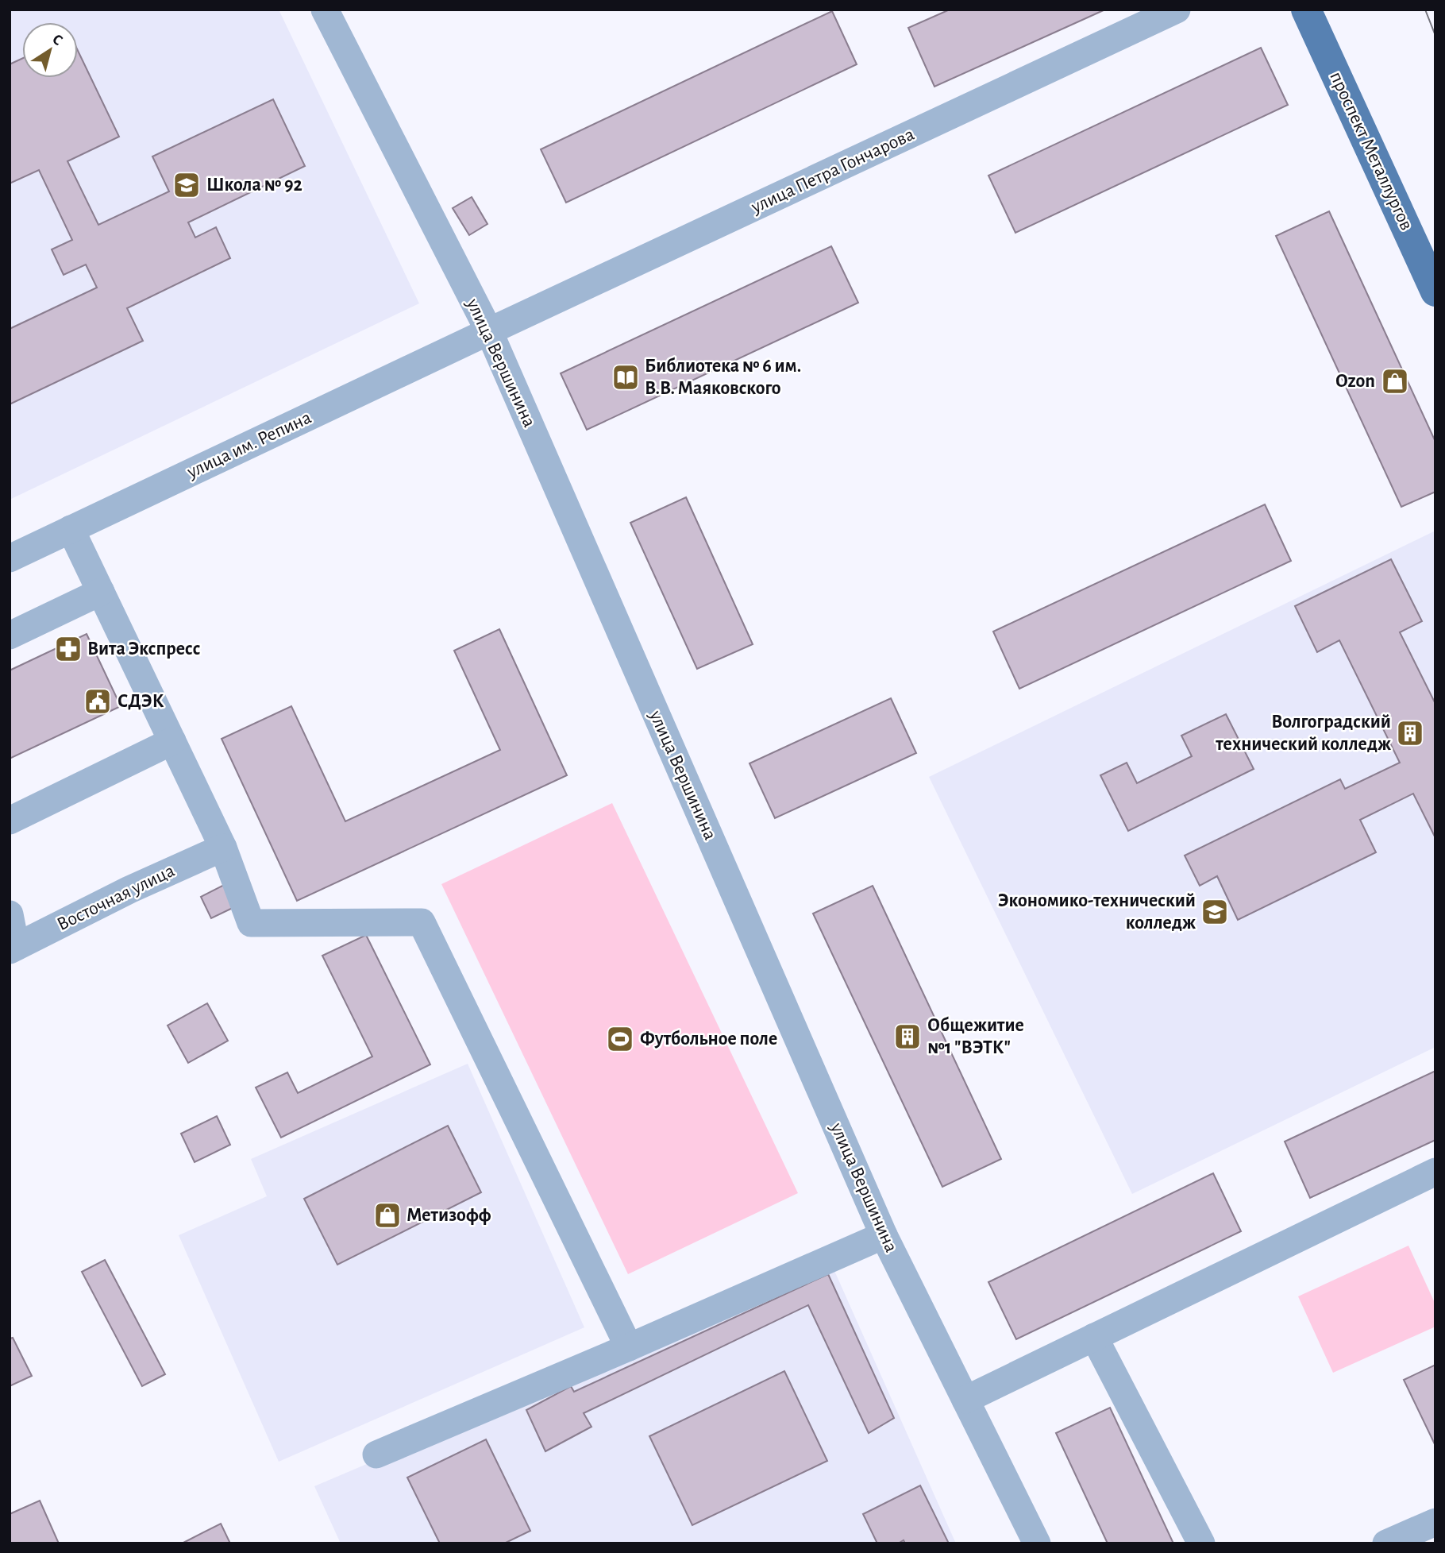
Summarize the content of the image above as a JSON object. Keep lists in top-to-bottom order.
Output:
{
  "streets": {
    "main road": ["проспект Металлургов"],
    "street": [
      "улица Петра Гончарова",
      "улица Вершинина",
      "улица им. Репина",
      "Восточная улица"
    ]
  },
  "crossings": [
    ["улица Петра Гончарова", "улица Вершинина"],
    ["улица Петра Гончарова", "улица им. Репина"],
    ["улица Вершинина", "улица им. Репина"]
  ],
  "places": {
    "school or university": ["Школа № 92", "Экономико-технический колледж"],
    "library": ["Библиотека № 6 им. В.В. Маяковского"],
    "shop": ["Ozon", "Метизофф"],
    "pharmacy": ["Вита Экспресс"],
    "public building": ["СДЭК"],
    "building": ["Волгоградский технический колледж", "Общежитие №1 \"ВЭТК\""],
    "sports": ["Футбольное поле"]
  },
  "north": "top right"
}
